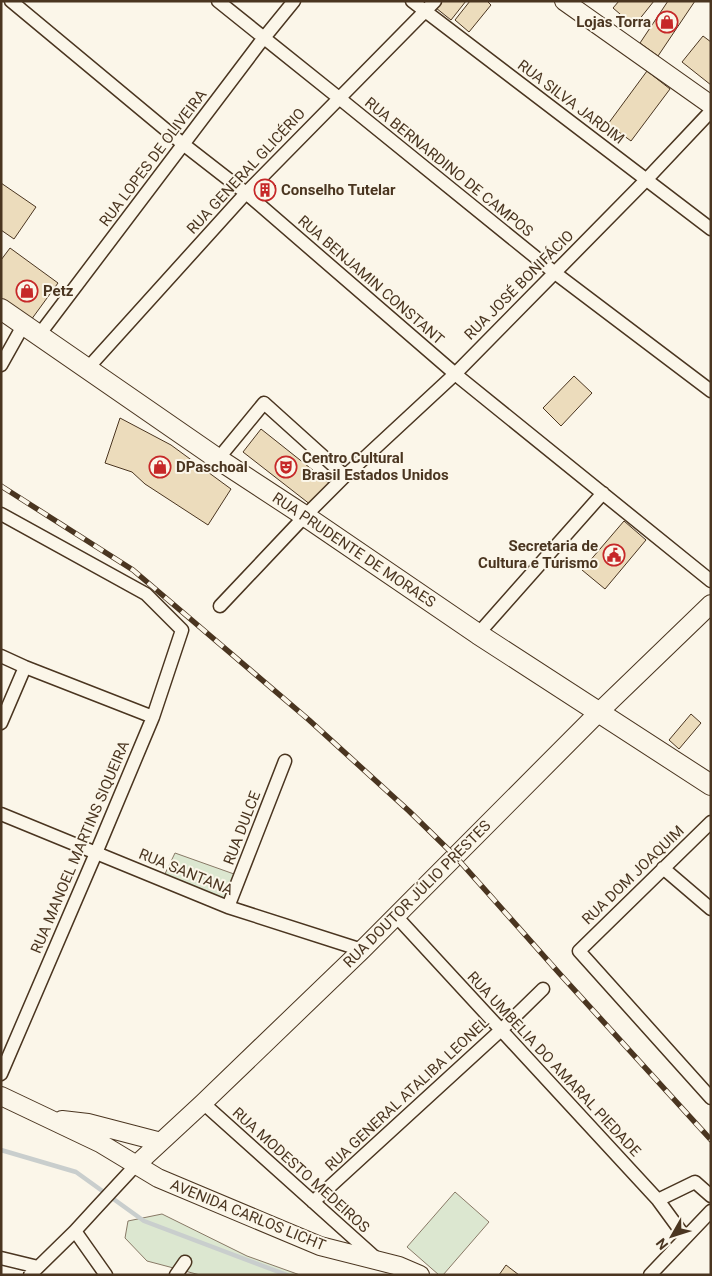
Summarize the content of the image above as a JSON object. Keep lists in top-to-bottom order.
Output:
{
  "streets": {
    "main road": ["RUA PRUDENTE DE MORAES", "RUA DOUTOR JÚLIO PRESTES", "AVENIDA CARLOS LICHT"],
    "street": [
      "RUA SILVA JARDIM",
      "RUA LOPES DE OLIVEIRA",
      "RUA BERNARDINO DE CAMPOS",
      "RUA GENERAL GLICÉRIO",
      "RUA BENJAMIN CONSTANT",
      "RUA JOSÉ BONIFÁCIO",
      "RUA DULCE",
      "RUA MANOEL MARTINS SIQUEIRA",
      "RUA SANTANA",
      "RUA DOM JOAQUIM",
      "RUA UMBELIA DO AMARAL PIEDADE",
      "RUA GENERAL ATALIBA LEONEL",
      "RUA MODESTO MEDEIROS"
    ]
  },
  "crossings": [
    ["RUA SILVA JARDIM", "RUA GENERAL GLICÉRIO"],
    ["RUA SILVA JARDIM", "RUA JOSÉ BONIFÁCIO"],
    ["RUA LOPES DE OLIVEIRA", "RUA BERNARDINO DE CAMPOS"],
    ["RUA LOPES DE OLIVEIRA", "RUA BENJAMIN CONSTANT"],
    ["RUA LOPES DE OLIVEIRA", "RUA PRUDENTE DE MORAES"],
    ["RUA BERNARDINO DE CAMPOS", "RUA GENERAL GLICÉRIO"],
    ["RUA BERNARDINO DE CAMPOS", "RUA JOSÉ BONIFÁCIO"],
    ["RUA GENERAL GLICÉRIO", "RUA BENJAMIN CONSTANT"],
    ["RUA GENERAL GLICÉRIO", "RUA PRUDENTE DE MORAES"],
    ["RUA BENJAMIN CONSTANT", "RUA JOSÉ BONIFÁCIO"],
    ["RUA JOSÉ BONIFÁCIO", "RUA PRUDENTE DE MORAES"],
    ["RUA PRUDENTE DE MORAES", "RUA DOUTOR JÚLIO PRESTES"],
    ["RUA DULCE", "RUA SANTANA"],
    ["RUA MANOEL MARTINS SIQUEIRA", "RUA SANTANA"],
    ["RUA SANTANA", "RUA DOUTOR JÚLIO PRESTES"],
    ["RUA DOUTOR JÚLIO PRESTES", "RUA UMBELIA DO AMARAL PIEDADE"],
    ["RUA DOUTOR JÚLIO PRESTES", "RUA MODESTO MEDEIROS"],
    ["RUA DOUTOR JÚLIO PRESTES", "AVENIDA CARLOS LICHT"],
    ["RUA UMBELIA DO AMARAL PIEDADE", "RUA GENERAL ATALIBA LEONEL"],
    ["RUA GENERAL ATALIBA LEONEL", "RUA MODESTO MEDEIROS"],
    ["RUA MODESTO MEDEIROS", "AVENIDA CARLOS LICHT"]
  ],
  "places": {
    "shop": ["Lojas Torra", "Petz", "DPaschoal"],
    "building": ["Conselho Tutelar"],
    "theatre": ["Centro Cultural Brasil Estados Unidos"],
    "public building": ["Secretaria de Cultura e Turismo"]
  },
  "north": "bottom left"
}
